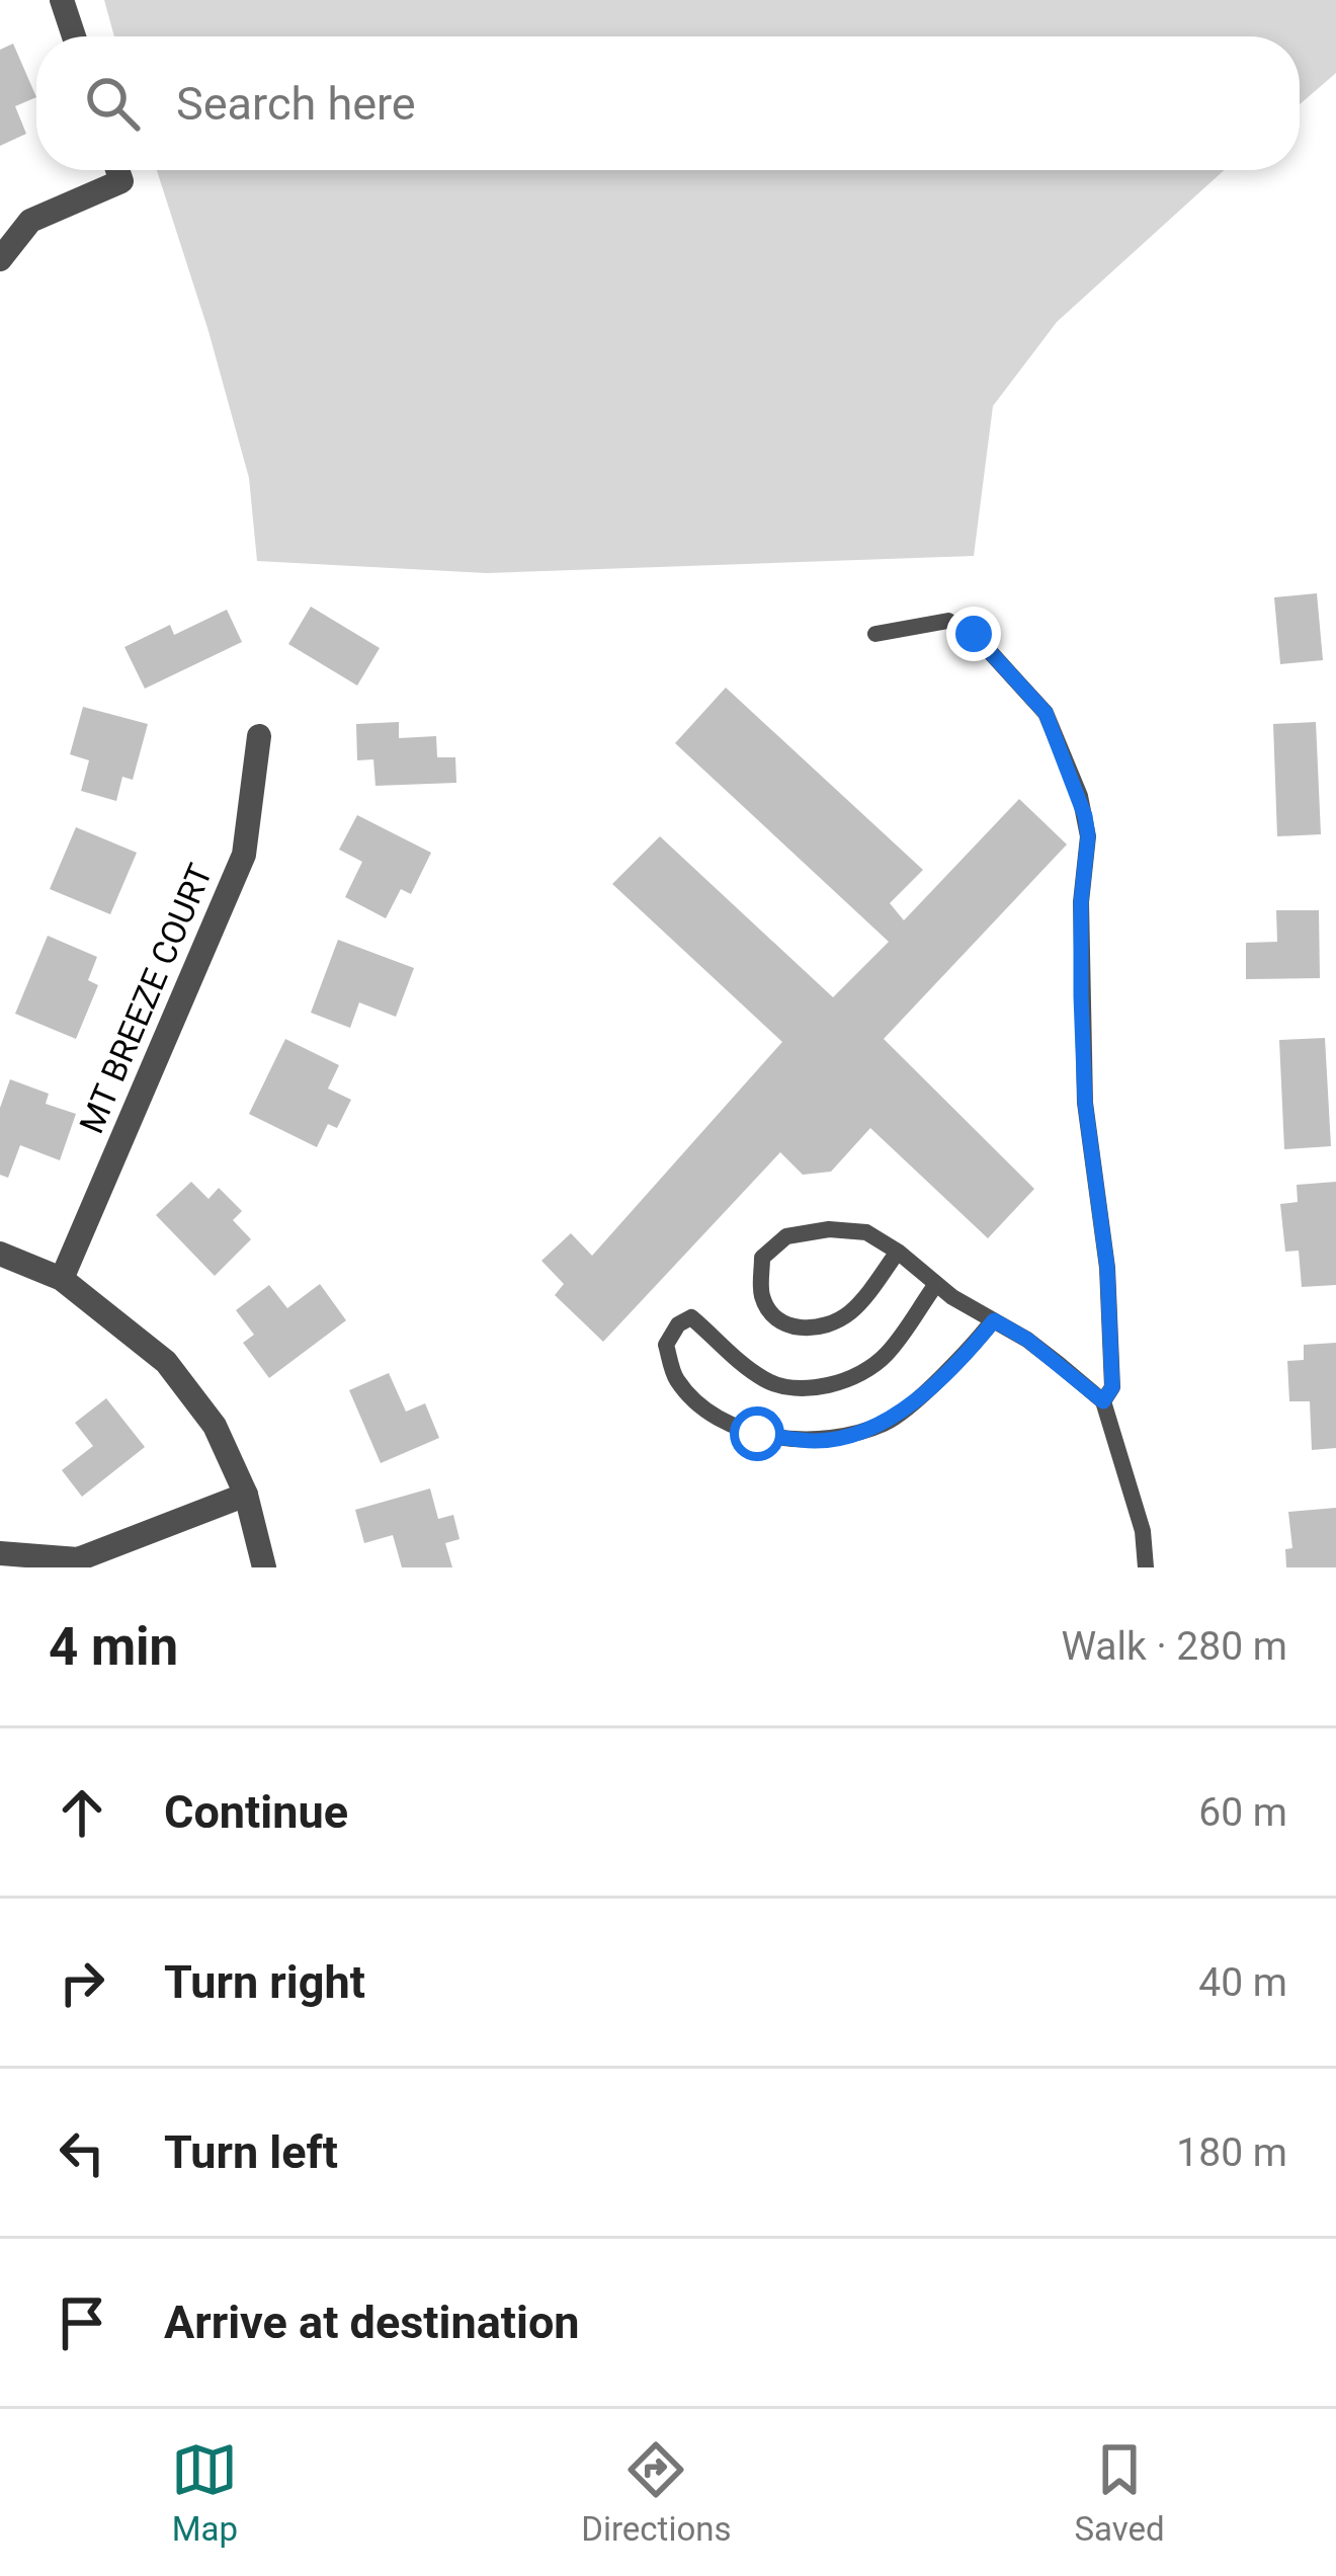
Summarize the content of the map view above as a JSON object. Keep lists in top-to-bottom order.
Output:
{
  "streets": {
    "street": ["MT BREEZE COURT"]
  },
  "page": {
    "search": "Search here",
    "heading": ["4 min", "Walk · 280 m"],
    "list": [
      ["Continue", "60 m"],
      ["Turn right", "40 m"],
      ["Turn left", "180 m"],
      "Arrive at destination"
    ],
    "nav": ["Map", "Directions", "Saved"]
  }
}
